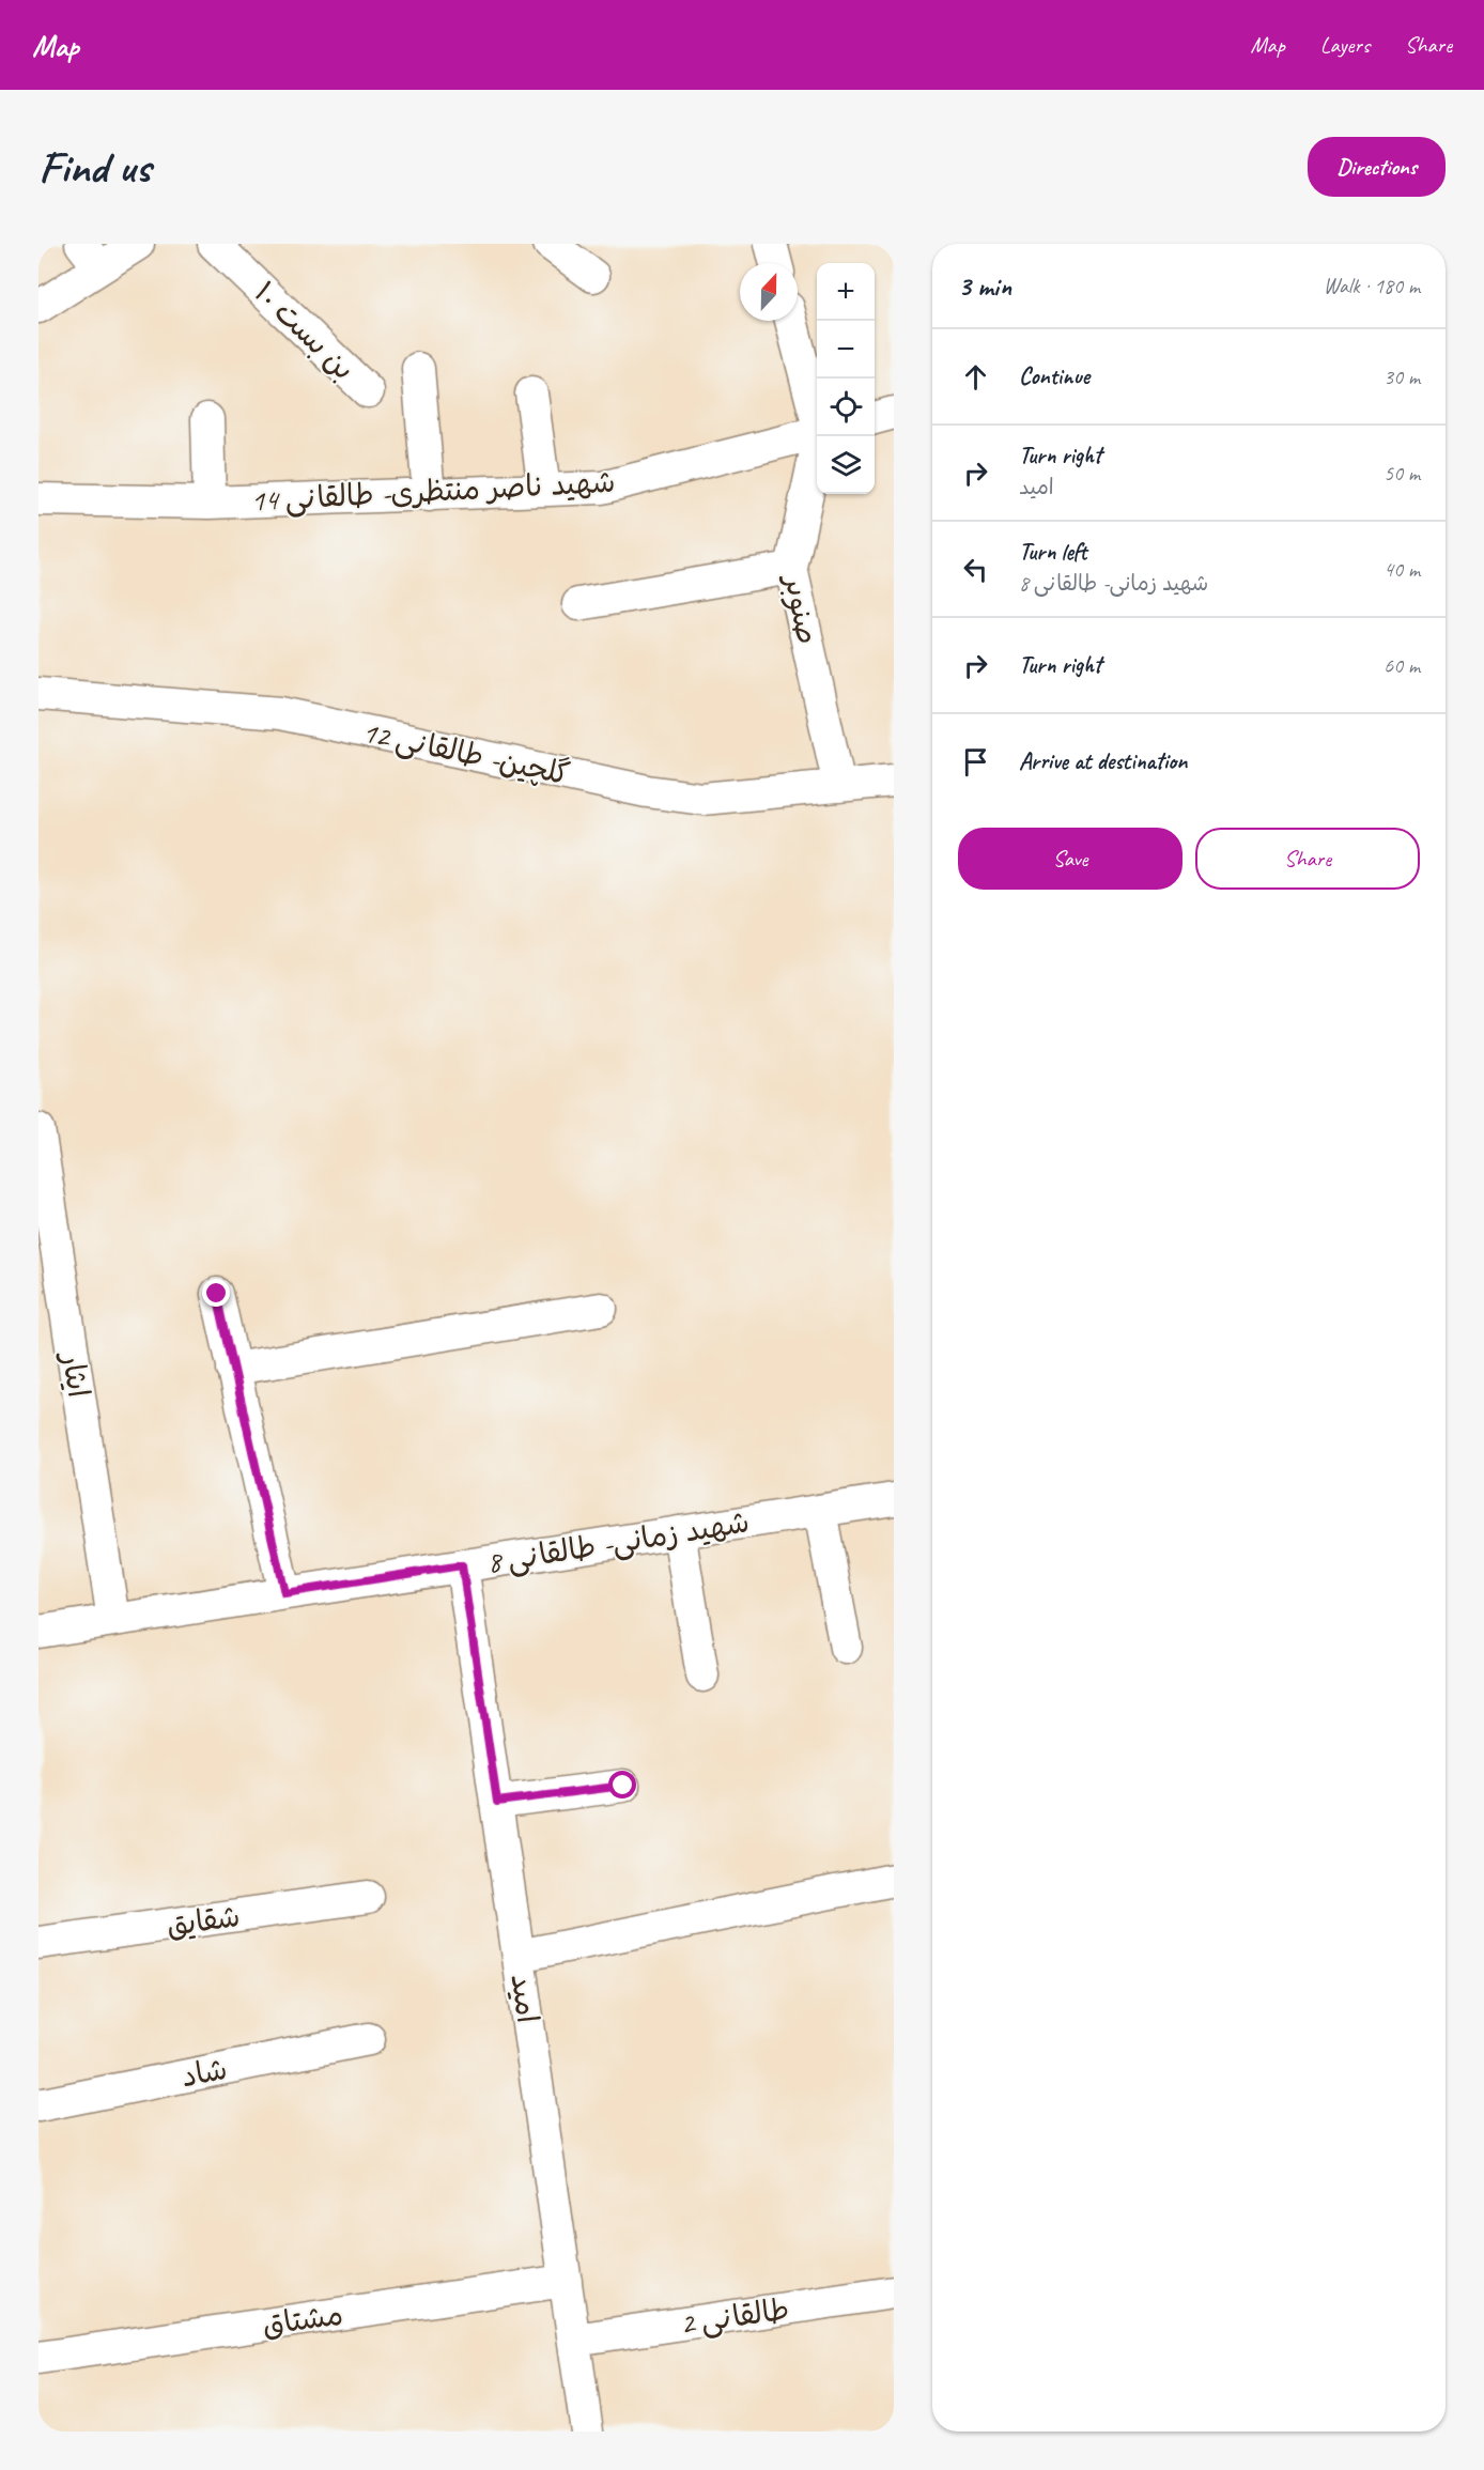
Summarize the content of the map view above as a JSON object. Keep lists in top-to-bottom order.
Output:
{
  "streets": {
    "street": [
      "بن بست ۱۰",
      "شهید ناصر منتظری- طالقانی 14",
      "صنوبر",
      "گلچین- طالقانی 12",
      "ایثار",
      "شهید زمانی- طالقانی 8",
      "شقایق",
      "امید",
      "شاد",
      "طالقانی 2",
      "مشتاق"
    ]
  },
  "crossings": [
    ["صنوبر", "گلچین- طالقانی 12"],
    ["ایثار", "شهید زمانی- طالقانی 8"],
    ["شهید زمانی- طالقانی 8", "امید"],
    ["امید", "طالقانی 2"],
    ["امید", "مشتاق"]
  ],
  "north": "top",
  "page": {
    "header": "Map",
    "nav": ["Map", "Layers", "Share"],
    "buttons": [
      "Directions",
      ["Save", "Share"]
    ],
    "title": "Find us",
    "heading": ["3 min", "Walk · 180 m"],
    "map_buttons": ["+", "−"],
    "list": [
      ["Continue", "30 m"],
      ["Turn right", "امید", "50 m"],
      ["Turn left", "شهید زمانی- طالقانی 8", "40 m"],
      ["Turn right", "60 m"],
      "Arrive at destination"
    ]
  }
}
